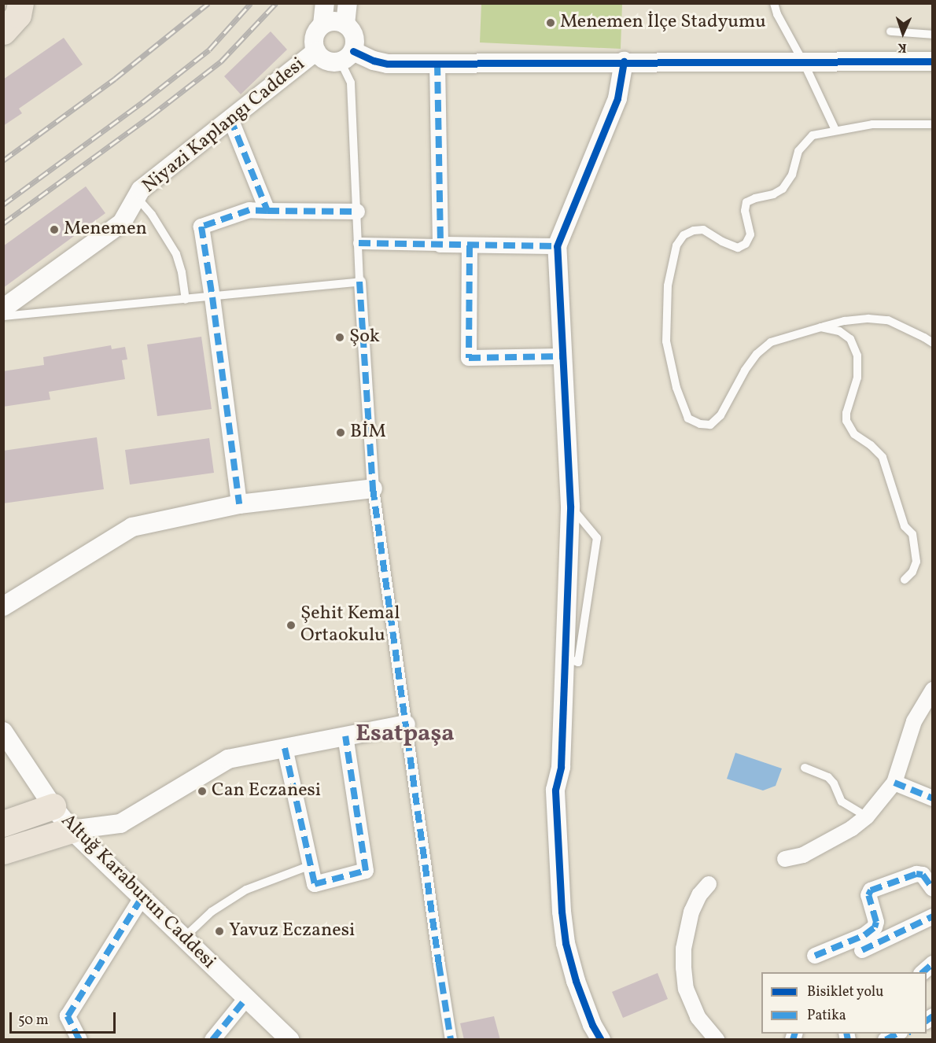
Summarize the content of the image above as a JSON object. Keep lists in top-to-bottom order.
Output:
{
  "streets": {
    "street": ["Niyazi Kaplangı Caddesi", "Altuğ Karaburun Caddesi"]
  },
  "districts": ["Esatpaşa"],
  "places": [
    "Menemen İlçe Stadyumu",
    "Menemen",
    "Şok",
    "BİM",
    "Şehit Kemal Ortaokulu",
    "Can Eczanesi",
    "Yavuz Eczanesi"
  ],
  "legend": ["Bisiklet yolu", "Patika"],
  "scale_bar": "50 m",
  "north": "bottom"
}
